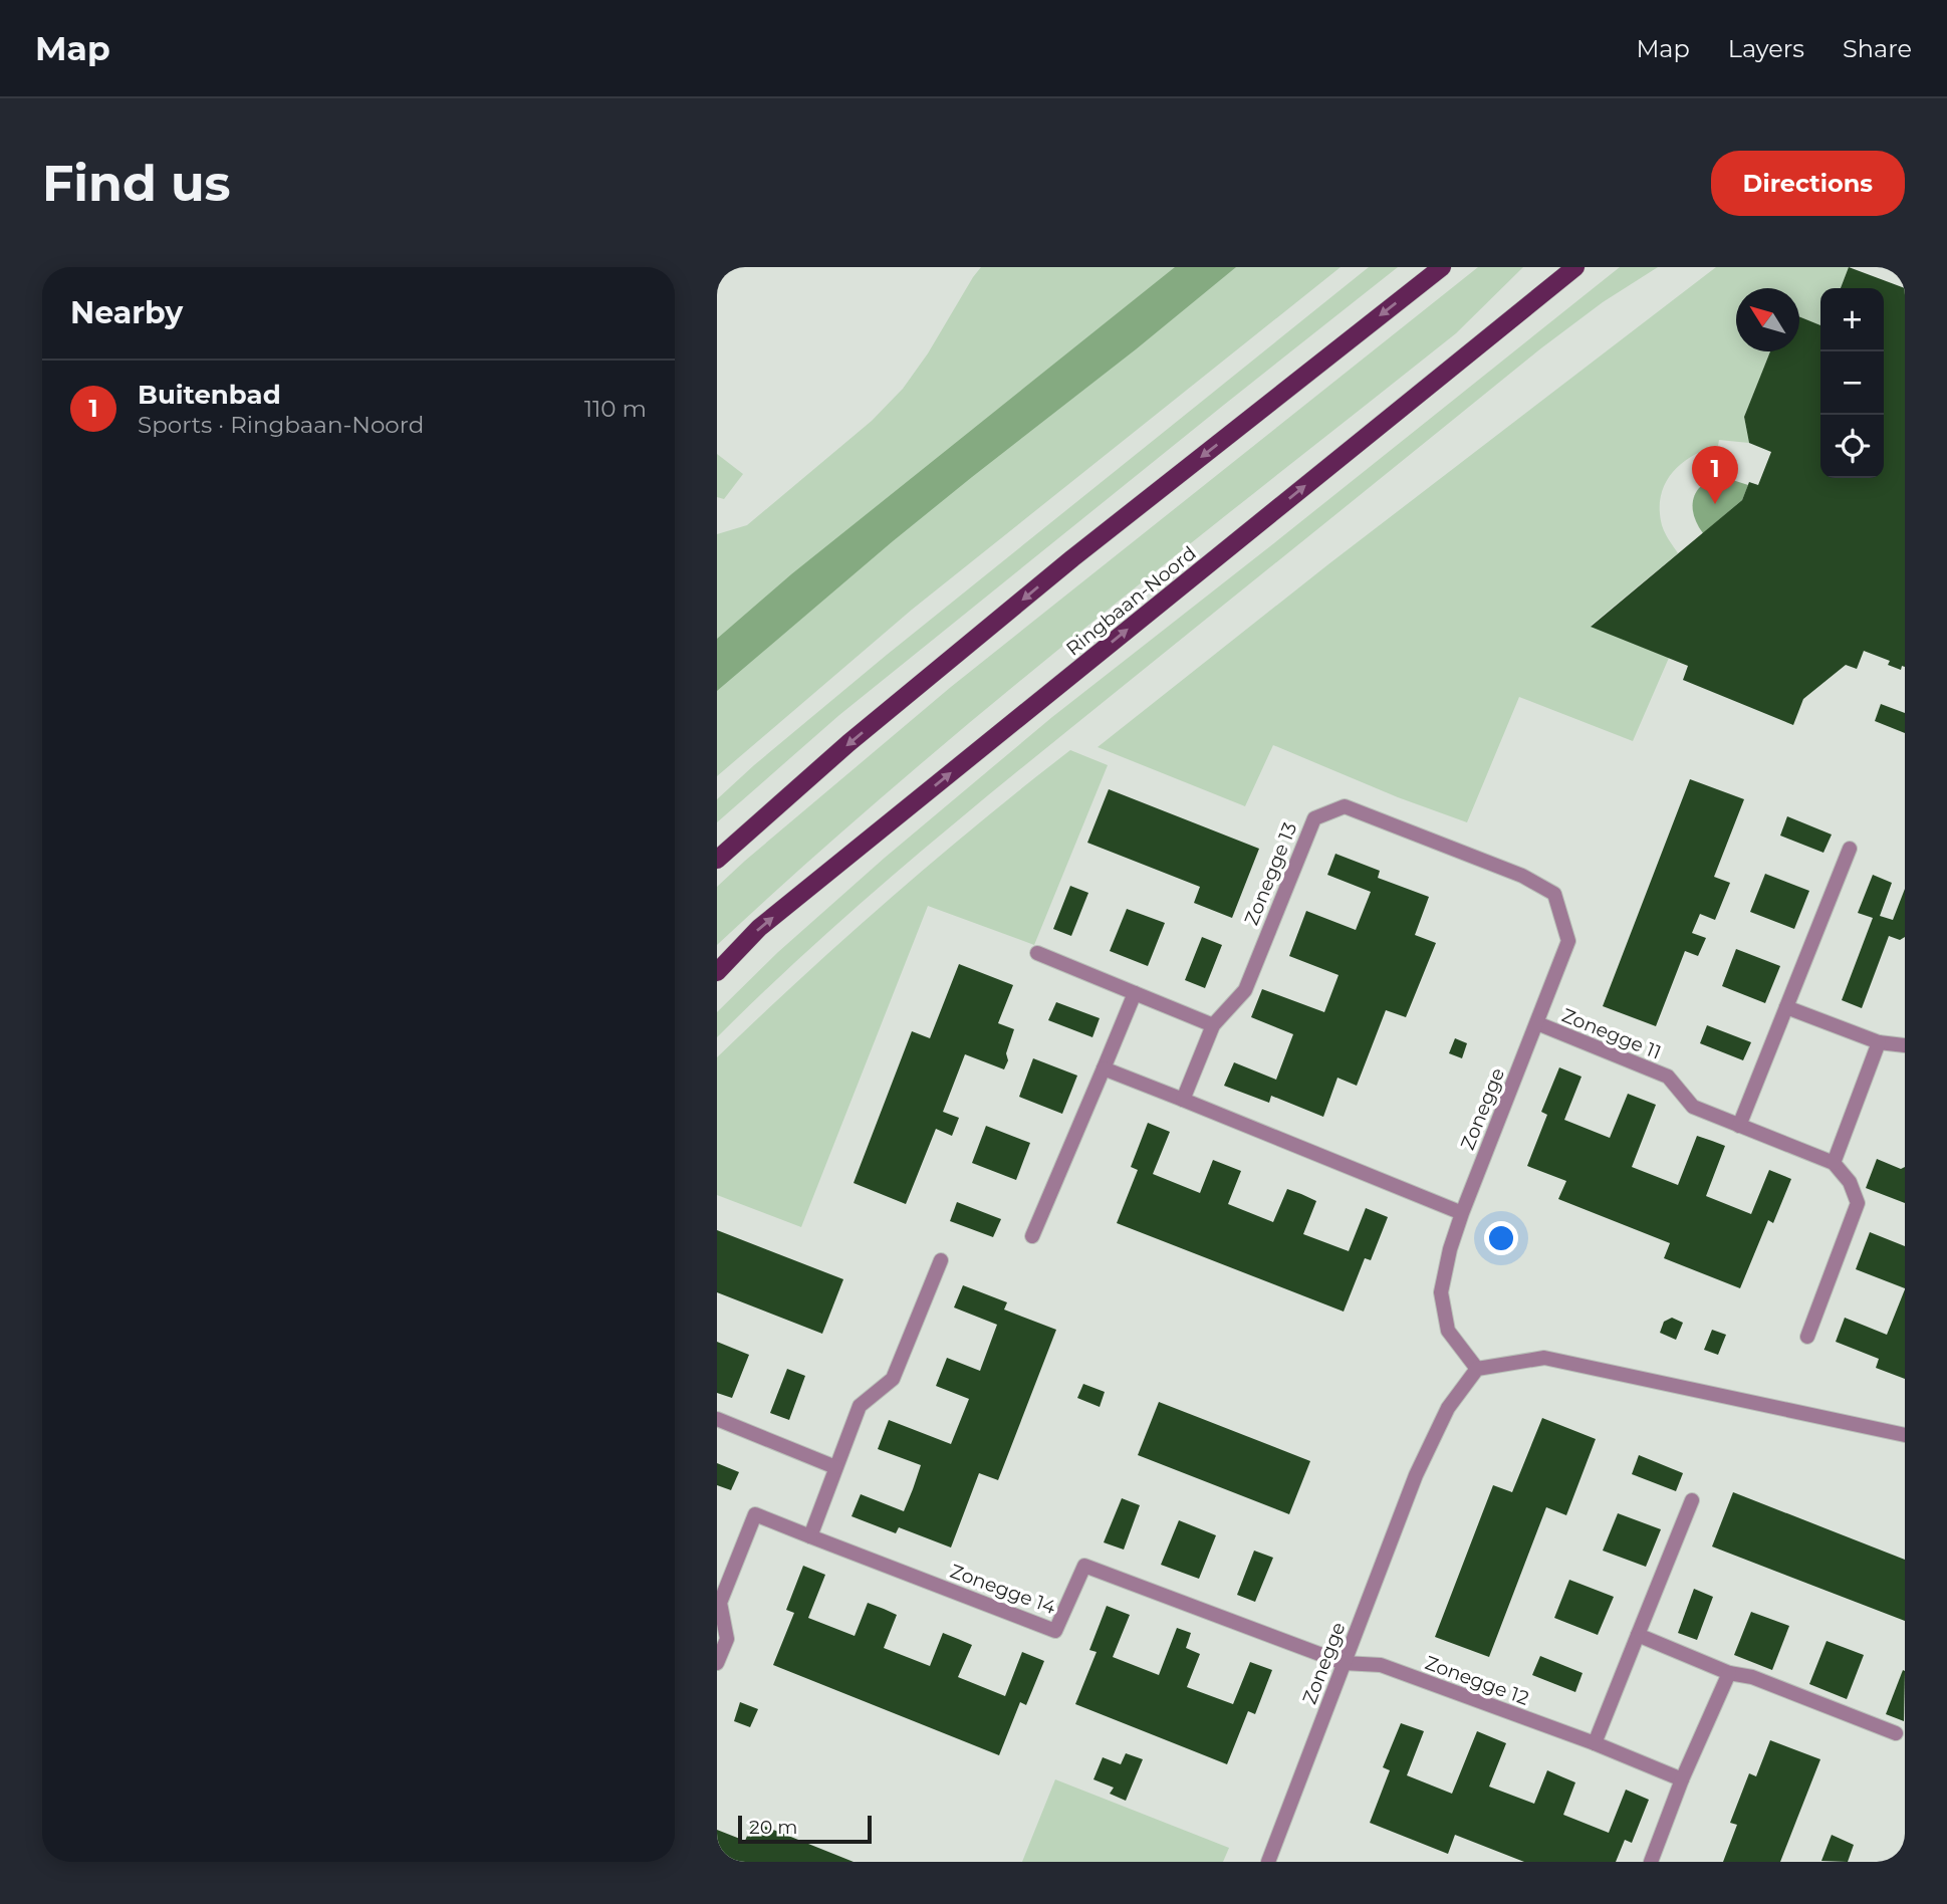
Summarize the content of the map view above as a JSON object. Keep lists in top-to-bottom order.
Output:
{
  "streets": {
    "main road": ["Ringbaan-Noord"],
    "street": [
      "Zonegge 13",
      "Zonegge 11",
      "Zonegge",
      "Zonegge 14",
      "Zonegge 12"
    ]
  },
  "crossings": [
    ["Zonegge 13", "Zonegge"],
    ["Zonegge 11", "Zonegge"],
    ["Zonegge", "Zonegge 14"],
    ["Zonegge", "Zonegge 12"],
    ["Zonegge 14", "Zonegge 12"]
  ],
  "scale_bar": "20 m",
  "north": "top left",
  "page": {
    "header": "Map",
    "nav": ["Map", "Layers", "Share"],
    "buttons": "Directions",
    "title": "Find us",
    "heading": "Nearby",
    "map_buttons": ["+", "−"],
    "list": [
      {
        "mark": "1",
        "name": "Buitenbad",
        "note": "Sports · Ringbaan-Noord",
        "value": "110 m"
      }
    ],
    "pins": "1",
    "scale": "20 m"
  }
}
